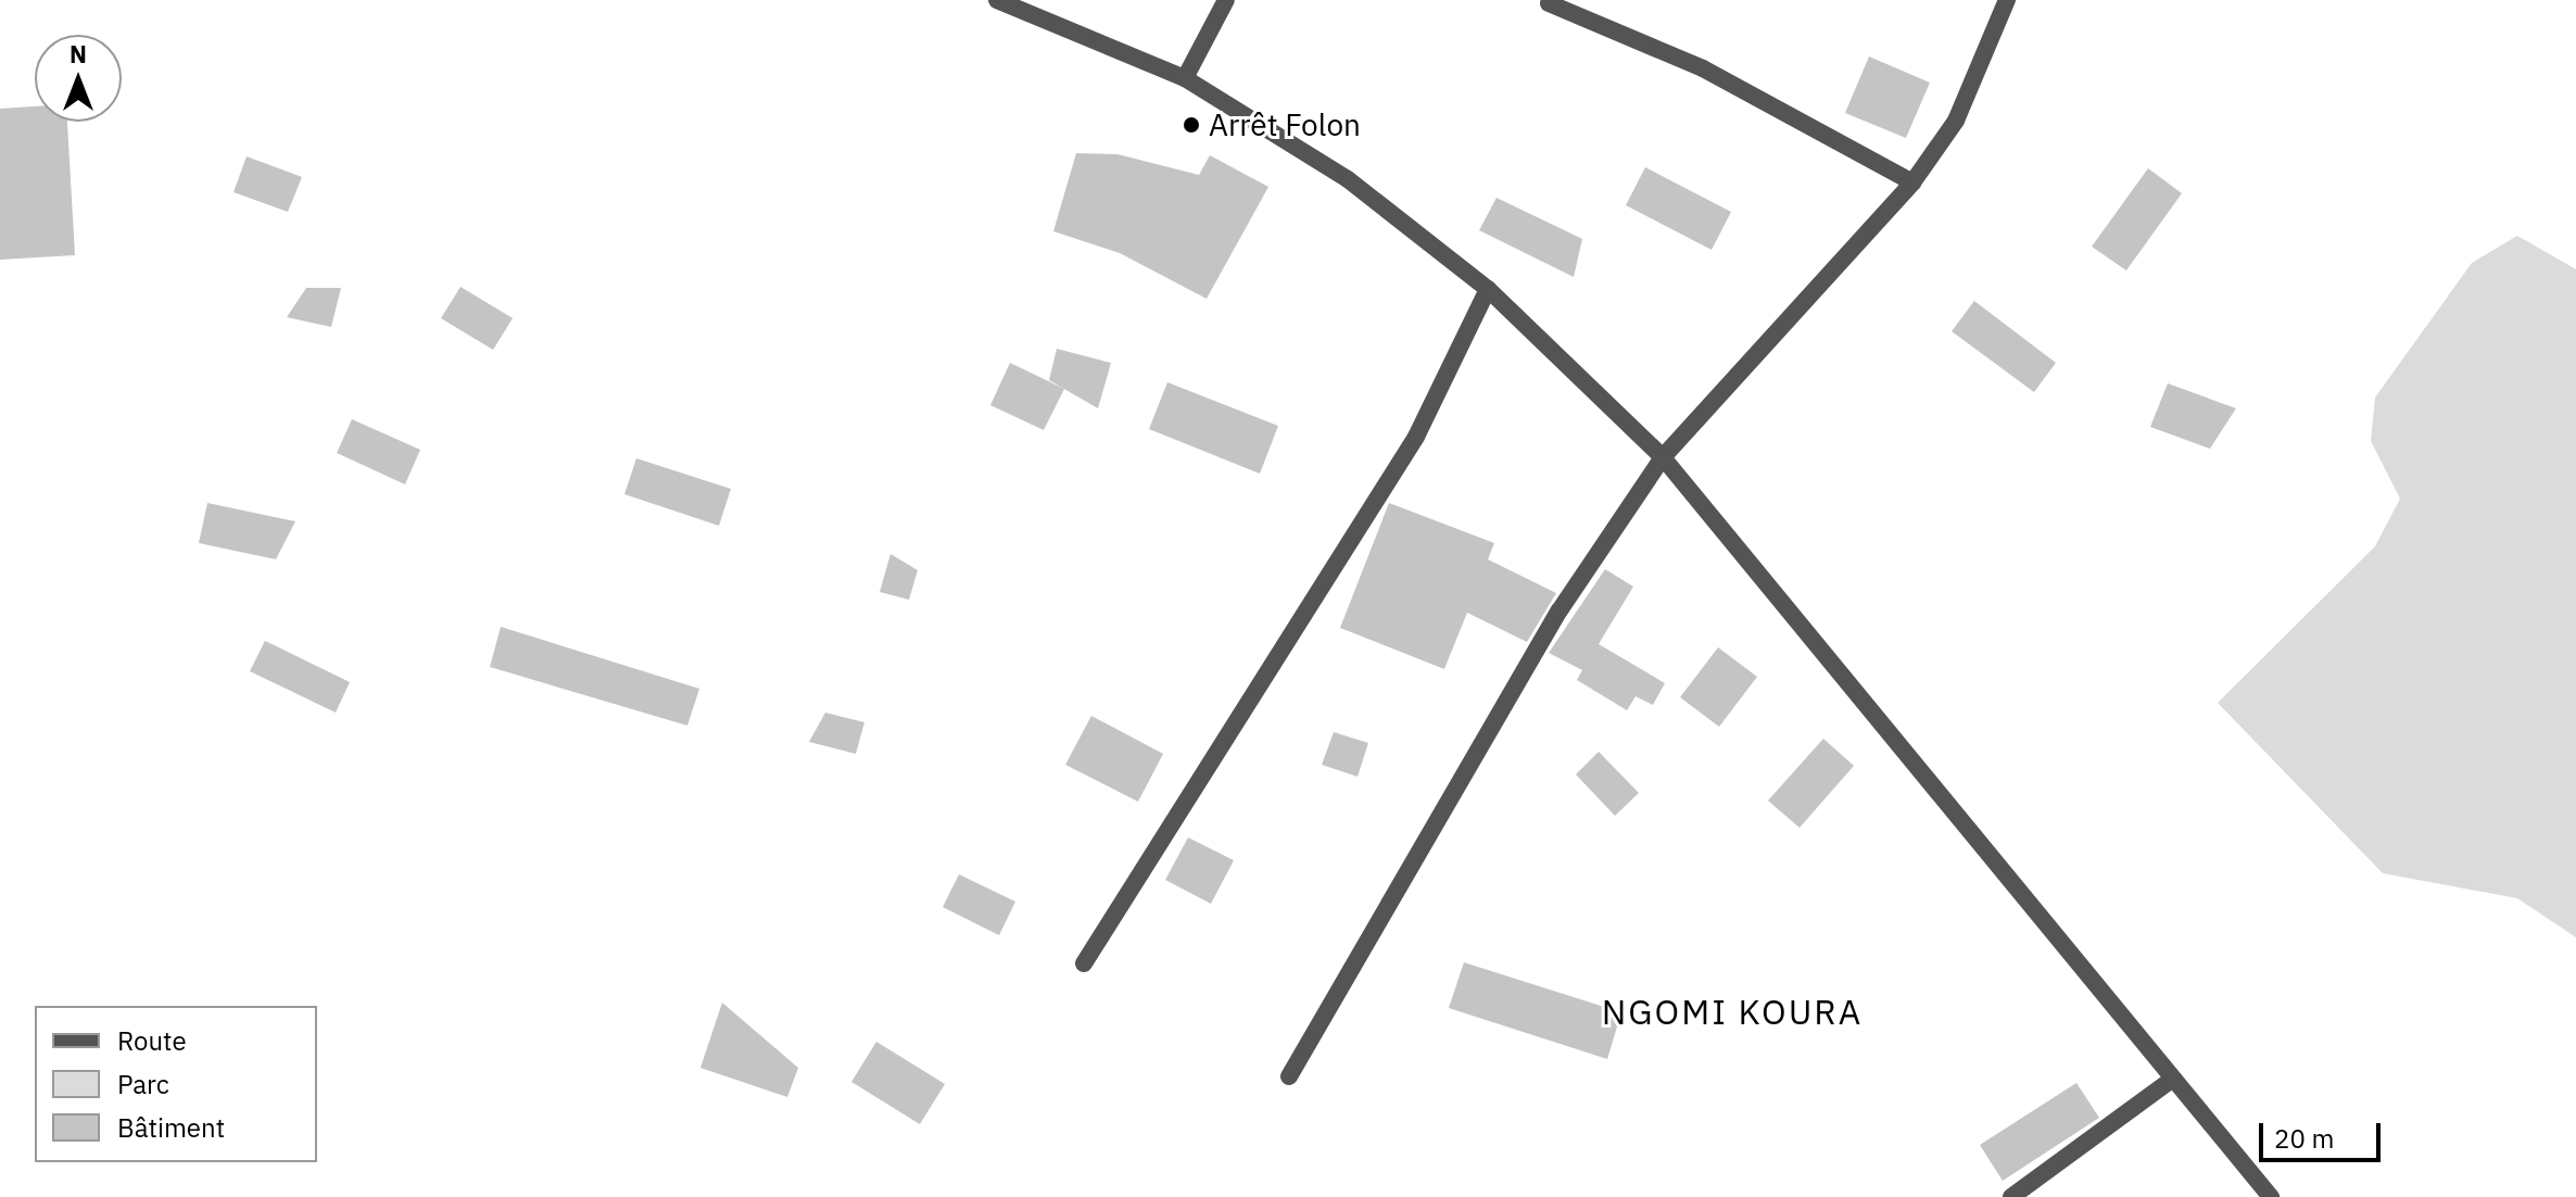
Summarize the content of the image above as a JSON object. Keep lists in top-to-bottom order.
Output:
{
  "districts": ["NGOMI KOURA"],
  "places": ["Arrêt Folon"],
  "legend": ["Route", "Parc", "Bâtiment"],
  "scale_bar": "20 m",
  "north": "top"
}
